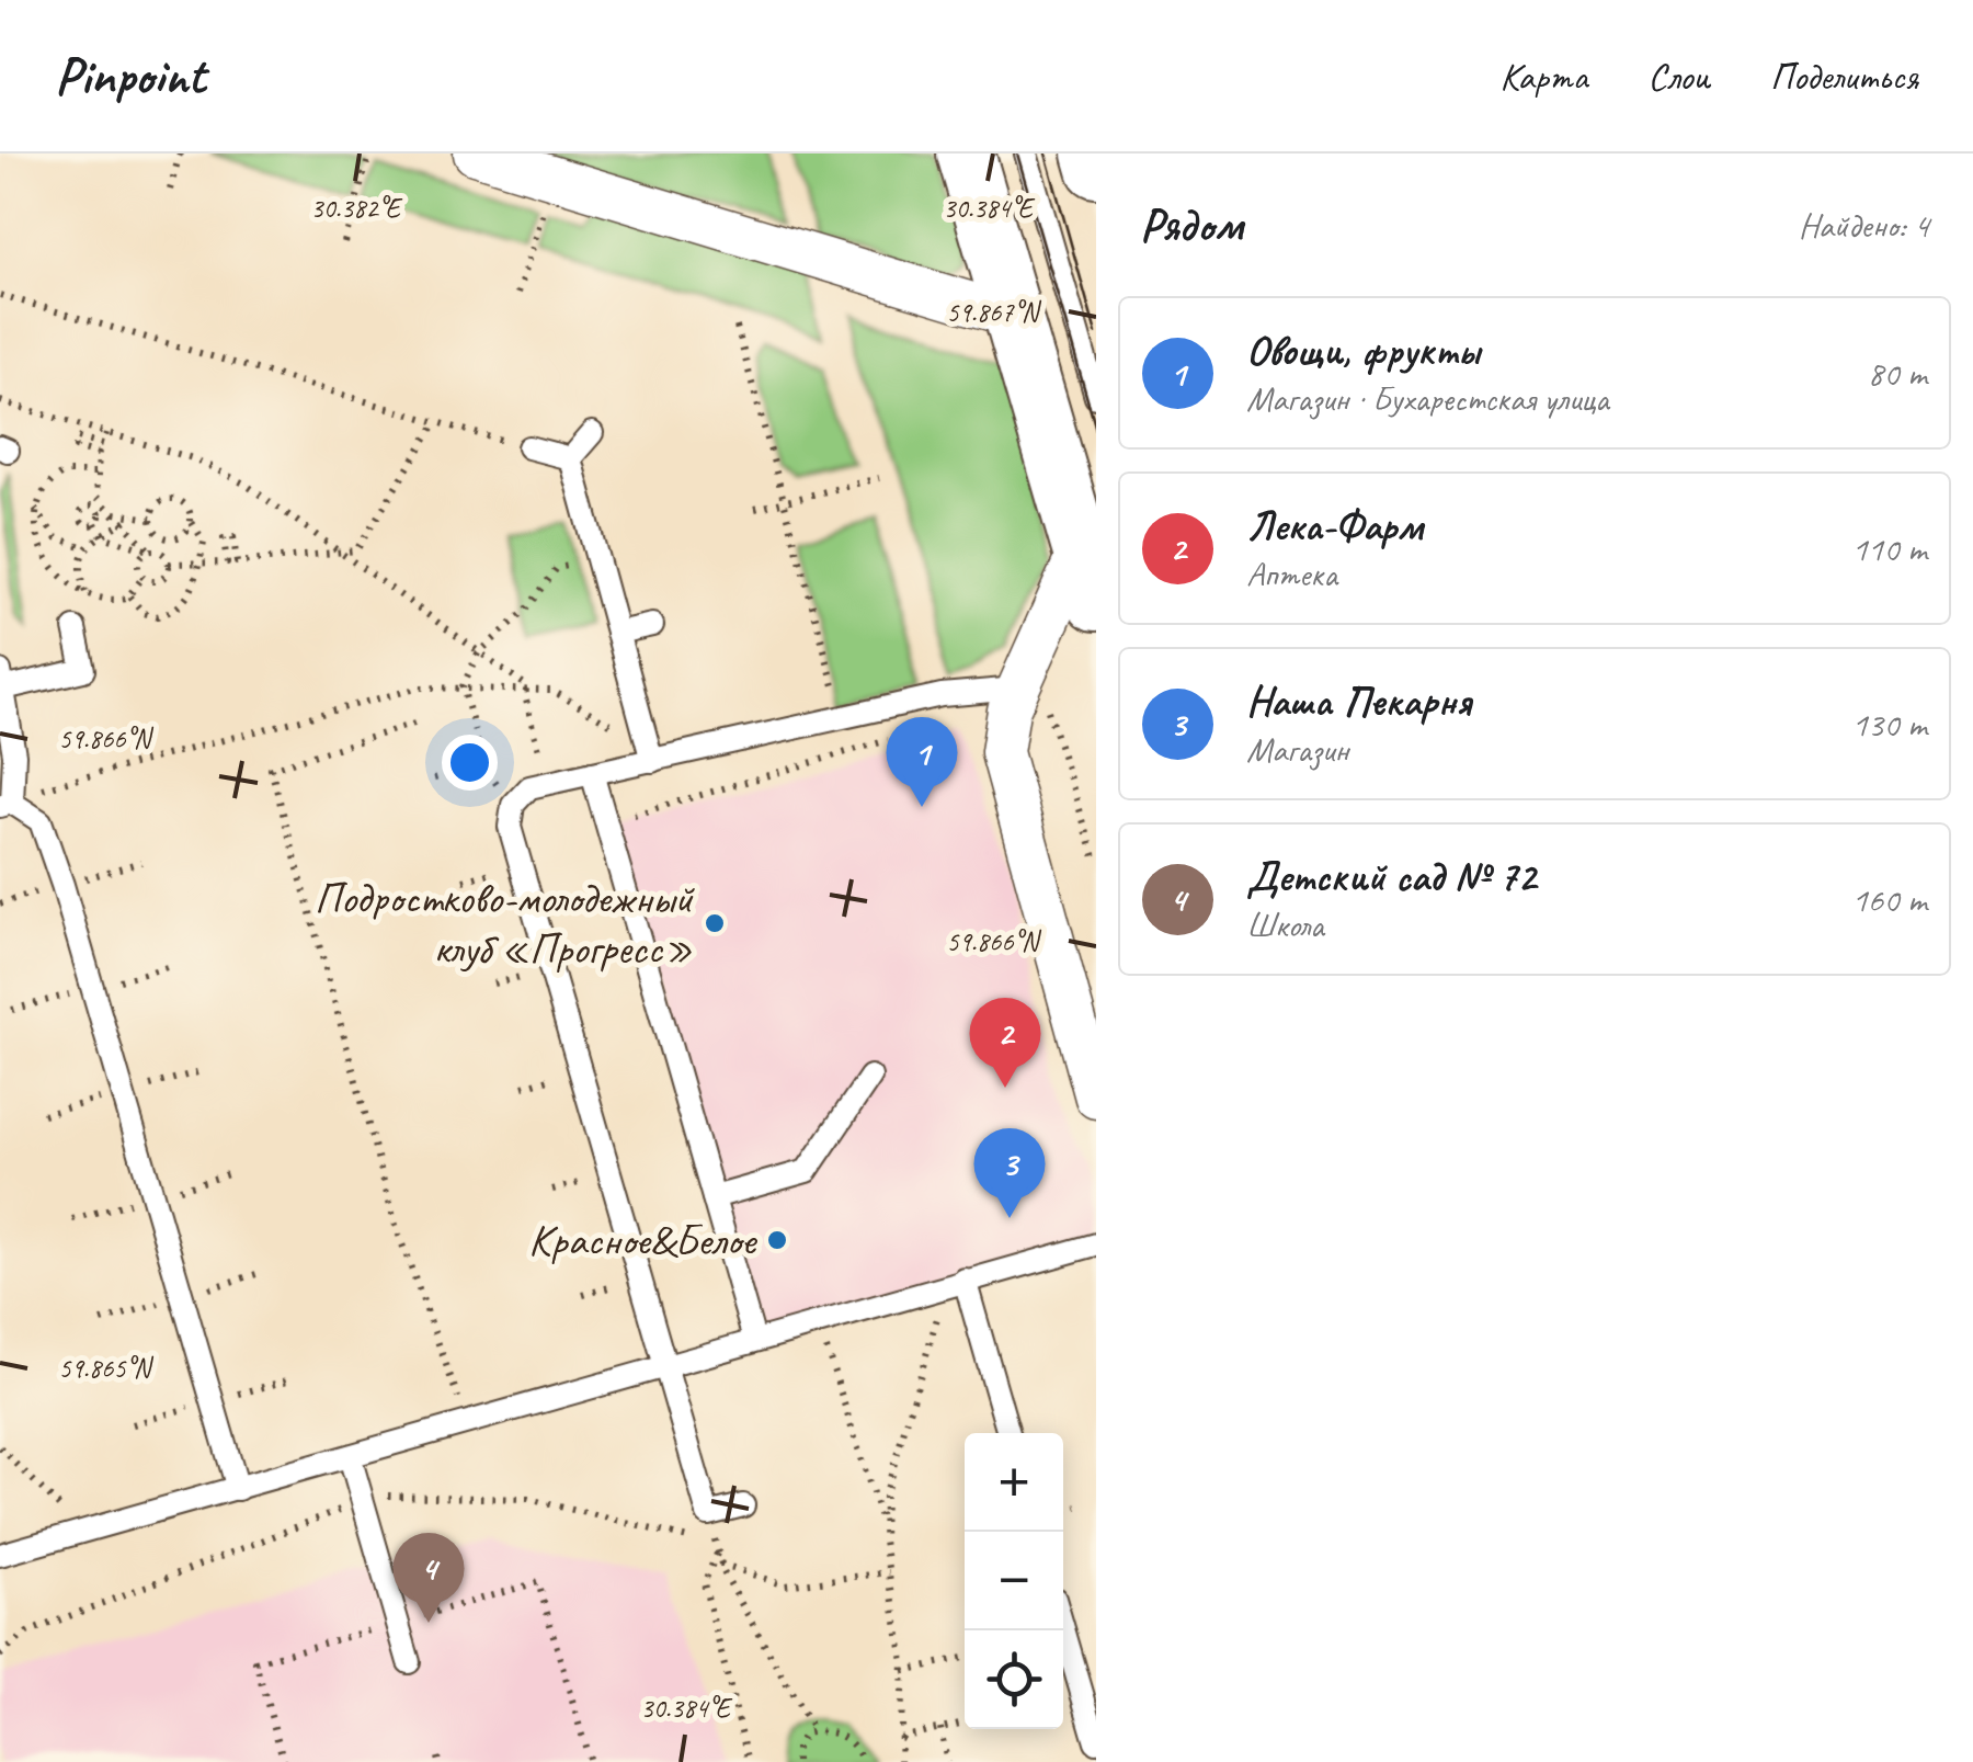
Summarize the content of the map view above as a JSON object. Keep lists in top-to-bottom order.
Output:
{
  "places": ["Подростково-молодежный клуб «Прогресс»", "Красное&Белое"],
  "page": {
    "header": "Pinpoint",
    "nav": ["Карта", "Слои", "Поделиться"],
    "heading": ["Рядом", "Найдено: 4"],
    "list": [
      {
        "mark": "1",
        "name": "Овощи, фрукты",
        "note": "Магазин · Бухарестская улица",
        "value": "80 m"
      },
      {
        "mark": "2",
        "name": "Лека-Фарм",
        "note": "Аптека",
        "value": "110 m"
      },
      {
        "mark": "3",
        "name": "Наша Пекарня",
        "note": "Магазин",
        "value": "130 m"
      },
      {
        "mark": "4",
        "name": "Детский сад № 72",
        "note": "Школа",
        "value": "160 m"
      }
    ],
    "pins": [
      "1",
      "2",
      "3",
      "4"
    ],
    "map_buttons": ["+", "−"]
  },
  "coordinates": [
    "30.382°E",
    "30.384°E",
    "59.867°N",
    "59.866°N",
    "59.865°N"
  ]
}
